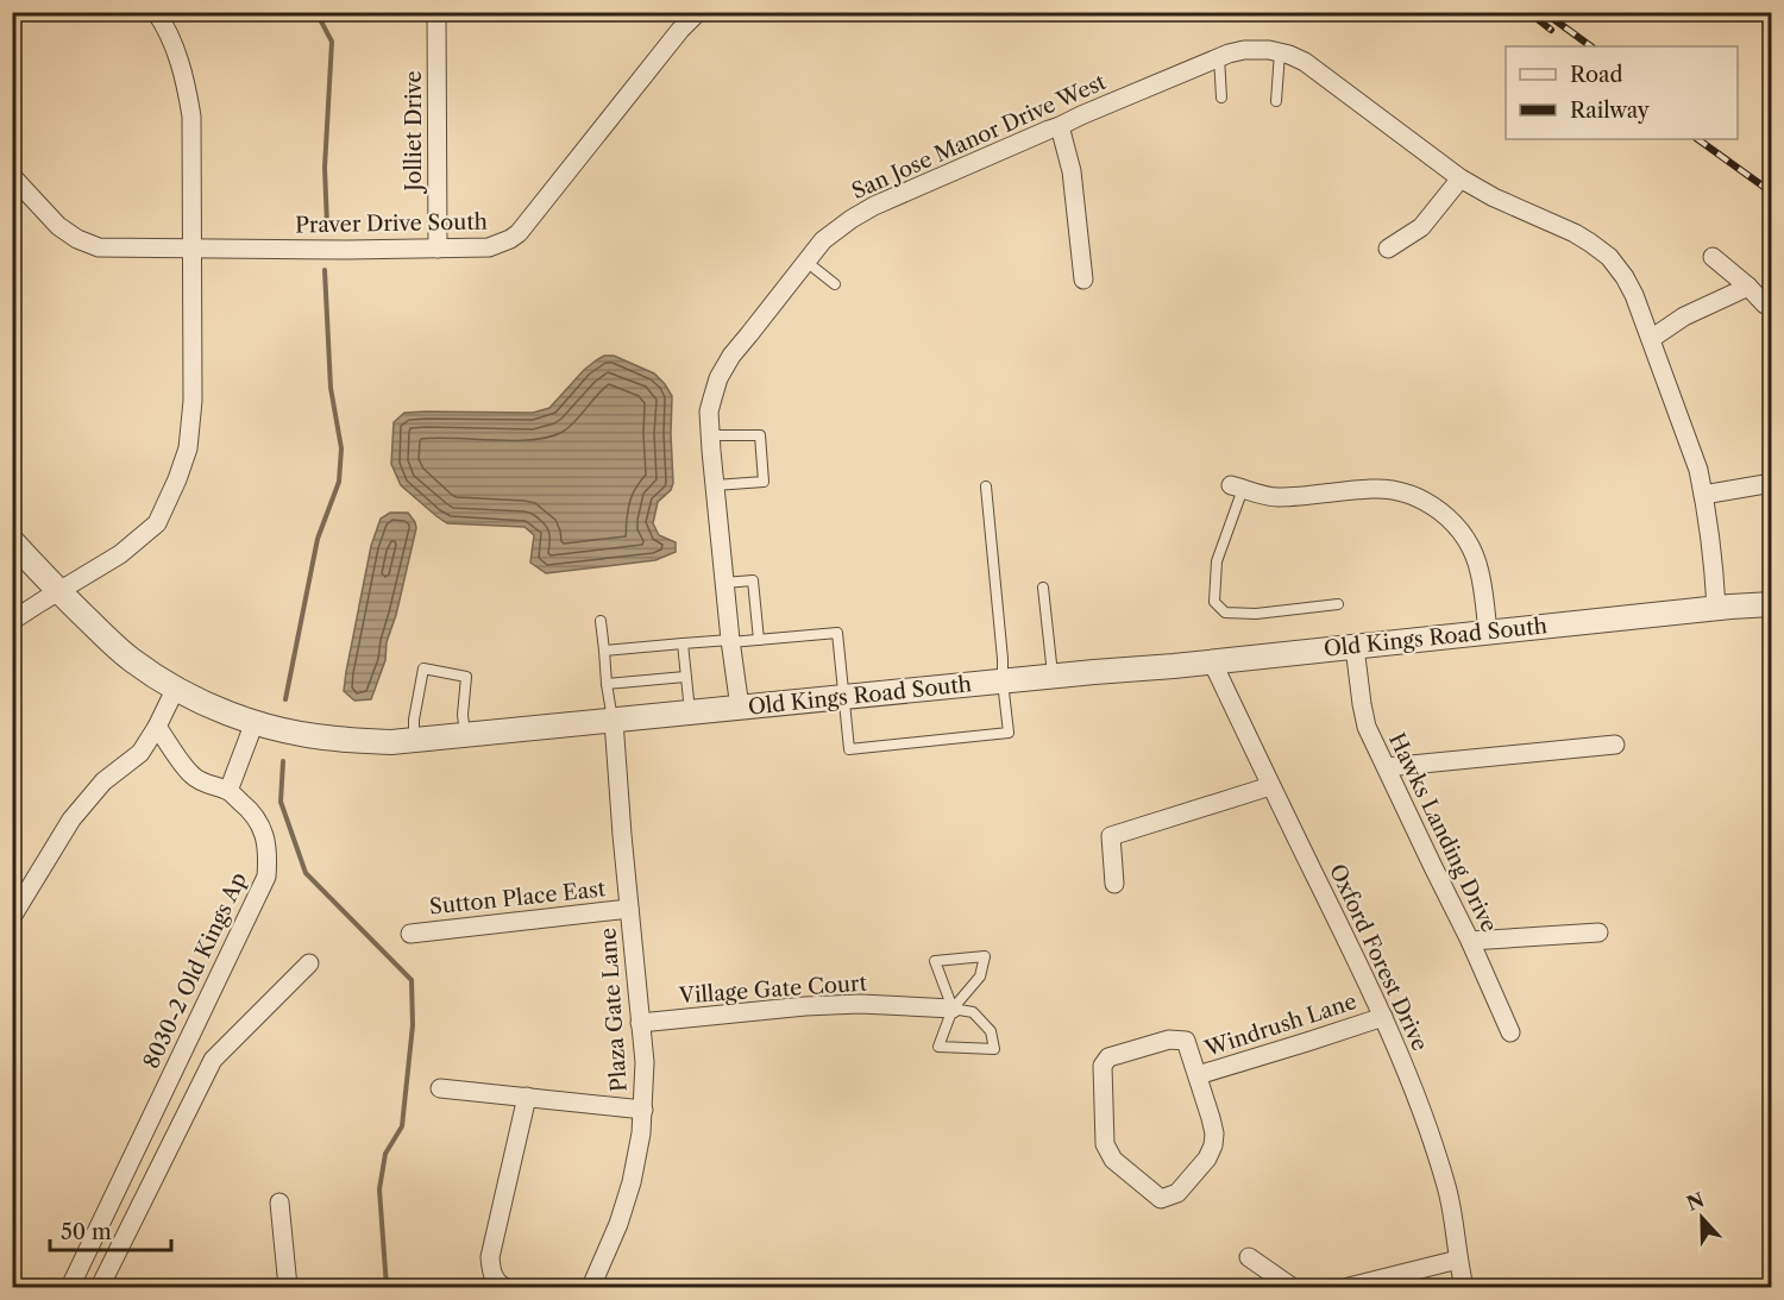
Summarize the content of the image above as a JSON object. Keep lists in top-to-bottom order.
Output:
{
  "streets": {
    "street": [
      "Jolliet Drive",
      "San Jose Manor Drive West",
      "Praver Drive South",
      "Old Kings Road South",
      "Hawks Landing Drive",
      "Sutton Place East",
      "Oxford Forest Drive",
      "8030-2 Old Kings Ap",
      "Village Gate Court",
      "Plaza Gate Lane",
      "Windrush Lane"
    ]
  },
  "crossings": [
    ["Jolliet Drive", "Praver Drive South"],
    ["San Jose Manor Drive West", "Old Kings Road South"],
    ["Old Kings Road South", "Hawks Landing Drive"],
    ["Old Kings Road South", "Oxford Forest Drive"],
    ["Old Kings Road South", "Plaza Gate Lane"],
    ["Sutton Place East", "Plaza Gate Lane"],
    ["Oxford Forest Drive", "Windrush Lane"],
    ["Village Gate Court", "Plaza Gate Lane"]
  ],
  "legend": ["Road", "Railway"],
  "scale_bar": "50 m",
  "north": "top"
}
